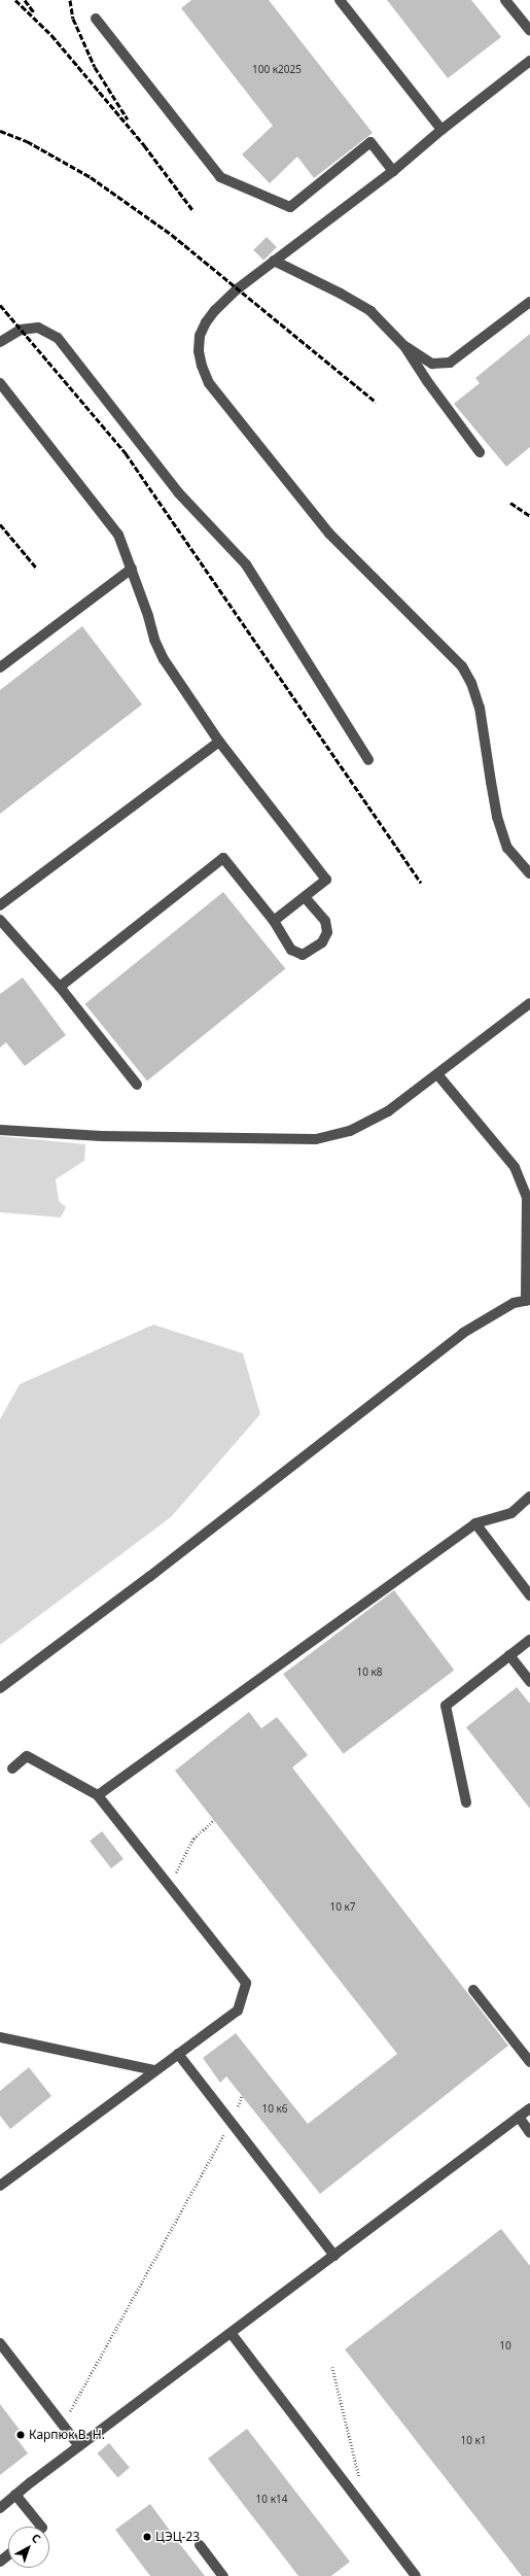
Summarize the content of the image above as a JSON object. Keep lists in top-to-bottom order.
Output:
{
  "places": ["Карпюк В. Н.", "ЦЭЦ-23"],
  "house_numbers": [
    "100 к2025",
    "10 к8",
    "10 к7",
    "10 к6",
    "10",
    "10 к1",
    "10 к14"
  ],
  "north": "top right"
}
